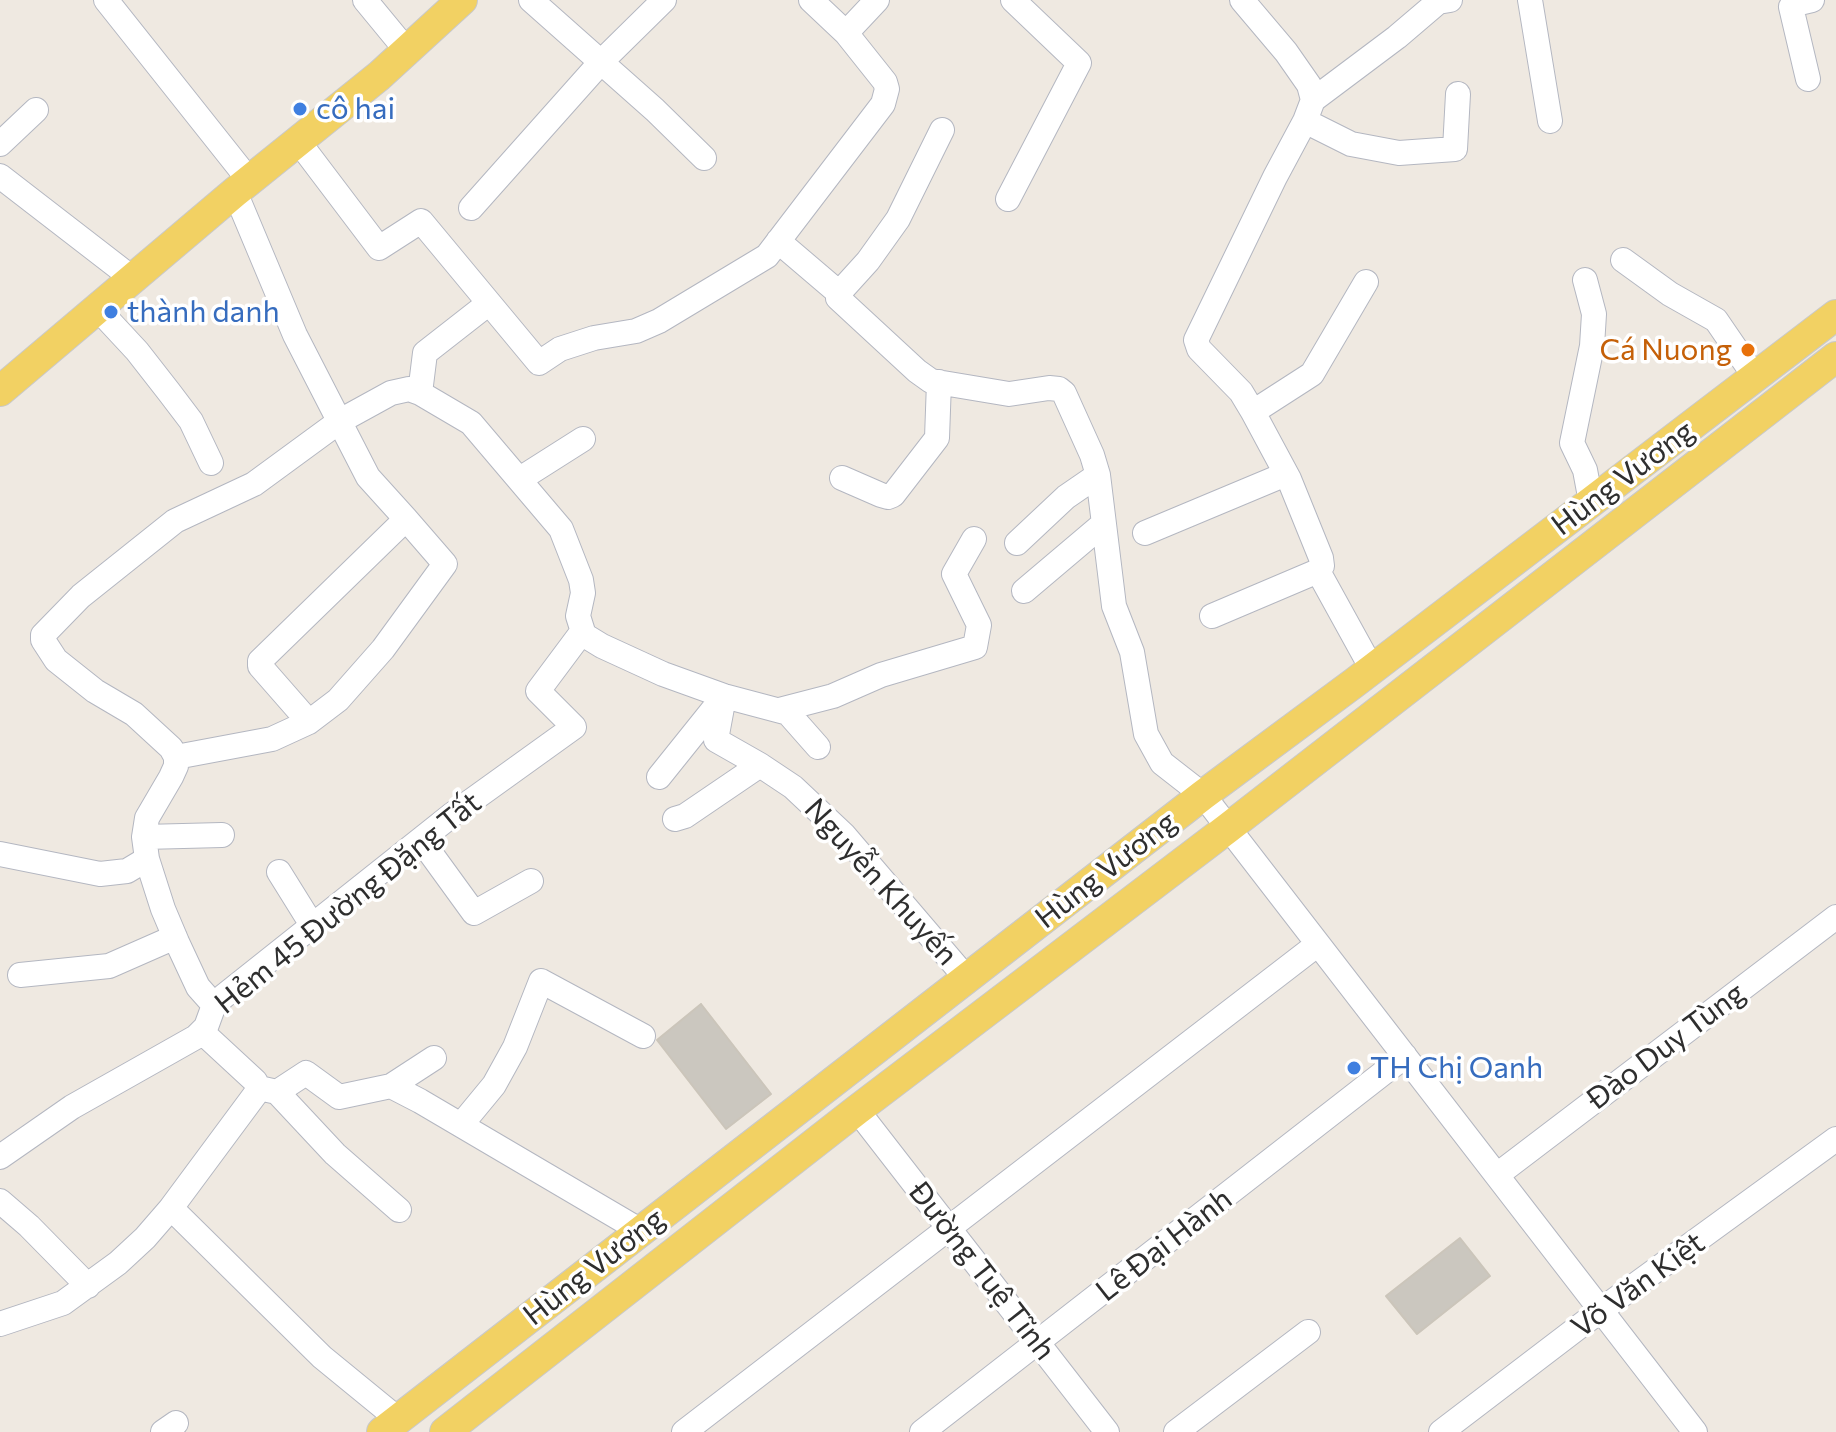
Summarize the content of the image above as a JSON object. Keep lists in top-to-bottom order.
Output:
{
  "streets": {
    "main road": ["Hùng Vương"],
    "street": [
      "Nguyễn Khuyến",
      "Hẻm 45 Đường Đặng Tất",
      "Đào Duy Tùng",
      "Lê Đại Hành",
      "Đường Tuệ Tĩnh",
      "Võ Văn Kiệt"
    ]
  },
  "crossings": [
    ["Hùng Vương", "Nguyễn Khuyến"],
    ["Hùng Vương", "Đường Tuệ Tĩnh"],
    ["Lê Đại Hành", "Đường Tuệ Tĩnh"]
  ],
  "places": [
    "cô hai",
    "thành danh",
    "Cá Nuong",
    "TH Chị Oanh"
  ]
}
